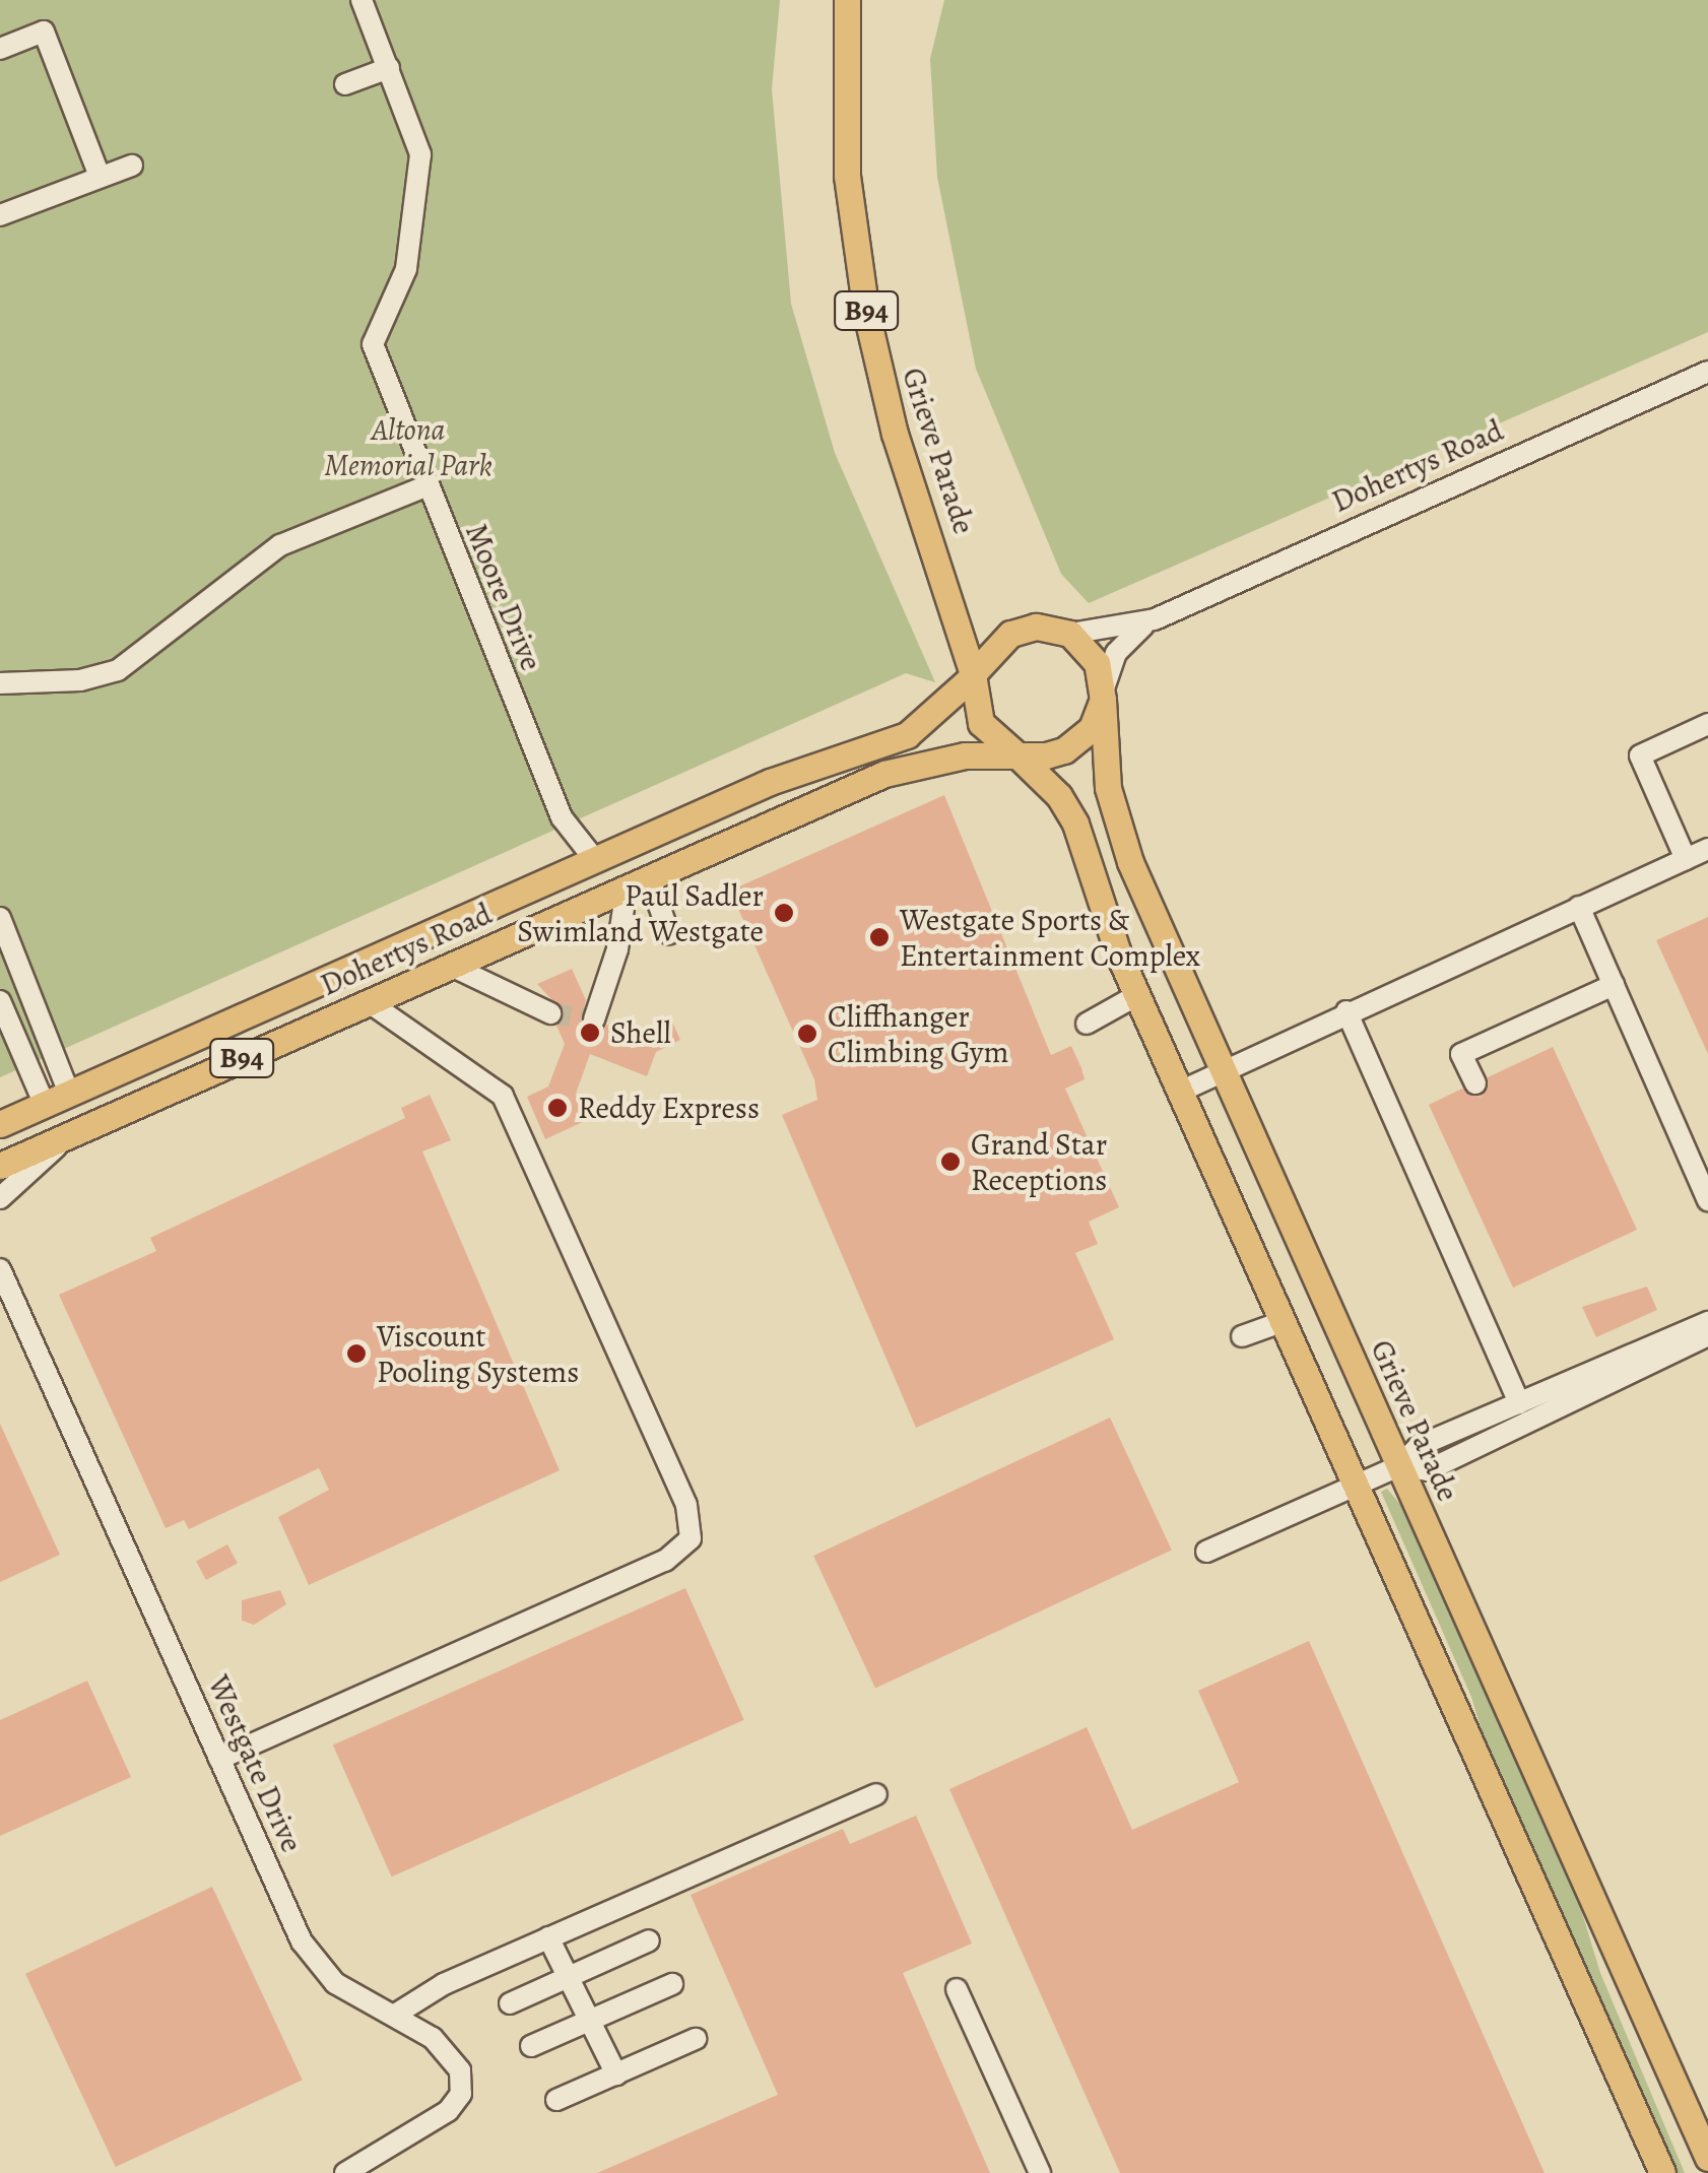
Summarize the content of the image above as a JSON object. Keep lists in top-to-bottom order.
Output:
{
  "streets": {
    "main road": ["B94", "Grieve Parade", "Dohertys Road"],
    "street": ["Moore Drive", "Westgate Drive"]
  },
  "crossings": [
    ["B94", "Grieve Parade"],
    ["B94", "Dohertys Road"],
    ["Grieve Parade", "Dohertys Road"],
    ["Dohertys Road", "Moore Drive"]
  ],
  "parks": ["Altona Memorial Park"],
  "places": [
    "Paul Sadler Swimland Westgate",
    "Westgate Sports & Entertainment Complex",
    "Shell",
    "Cliffhanger Climbing Gym",
    "Reddy Express",
    "Grand Star Receptions",
    "Viscount Pooling Systems"
  ]
}
